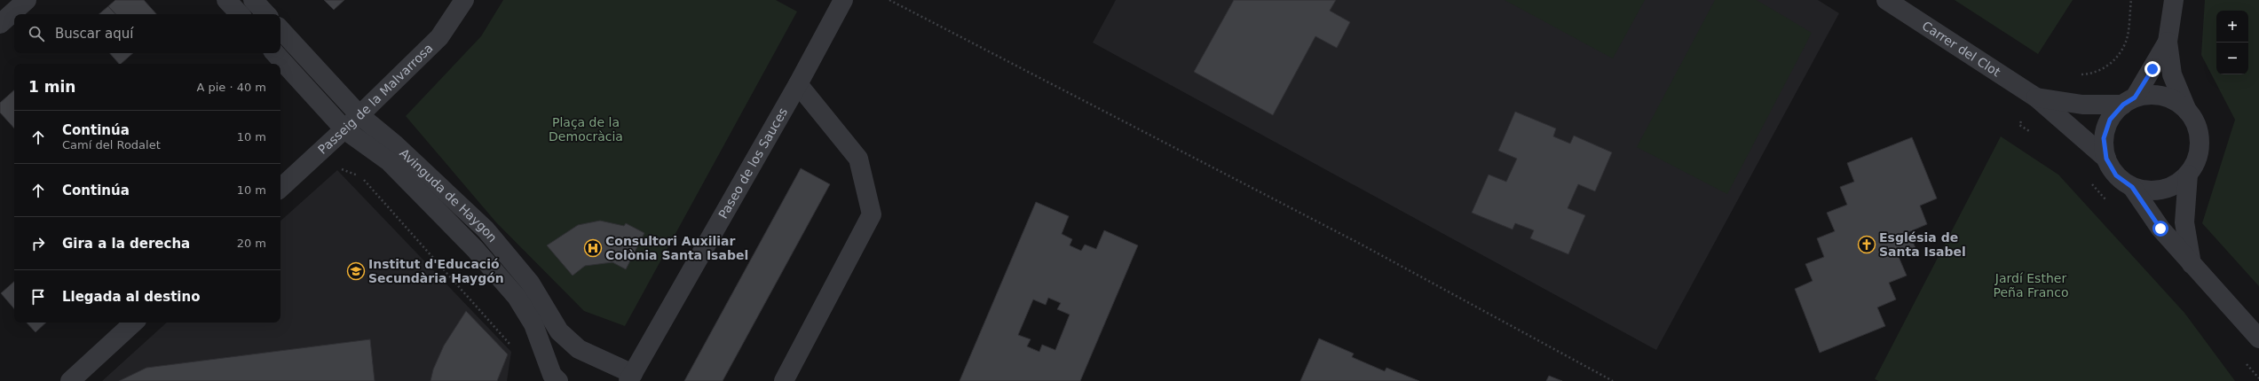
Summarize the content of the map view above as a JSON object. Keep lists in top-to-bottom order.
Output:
{
  "streets": {
    "street": [
      "Carrer del Clot",
      "Passeig de la Malvarrosa",
      "Paseo de los Sauces",
      "Avinguda de Haygon"
    ]
  },
  "crossings": [
    ["Passeig de la Malvarrosa", "Avinguda de Haygon"],
    ["Paseo de los Sauces", "Avinguda de Haygon"]
  ],
  "parks": ["Plaça de la Democràcia", "Jardí Esther Peña Franco"],
  "places": {
    "church": ["Església de Santa Isabel"],
    "hospital": ["Consultori Auxiliar Colònia Santa Isabel"],
    "school or university": ["Institut d'Educació Secundària Haygón"]
  },
  "page": {
    "map_buttons": ["+", "−"],
    "search": "Buscar aquí",
    "heading": ["1 min", "A pie · 40 m"],
    "list": [
      ["Continúa", "Camí del Rodalet", "10 m"],
      ["Continúa", "10 m"],
      ["Gira a la derecha", "20 m"],
      "Llegada al destino"
    ]
  }
}
